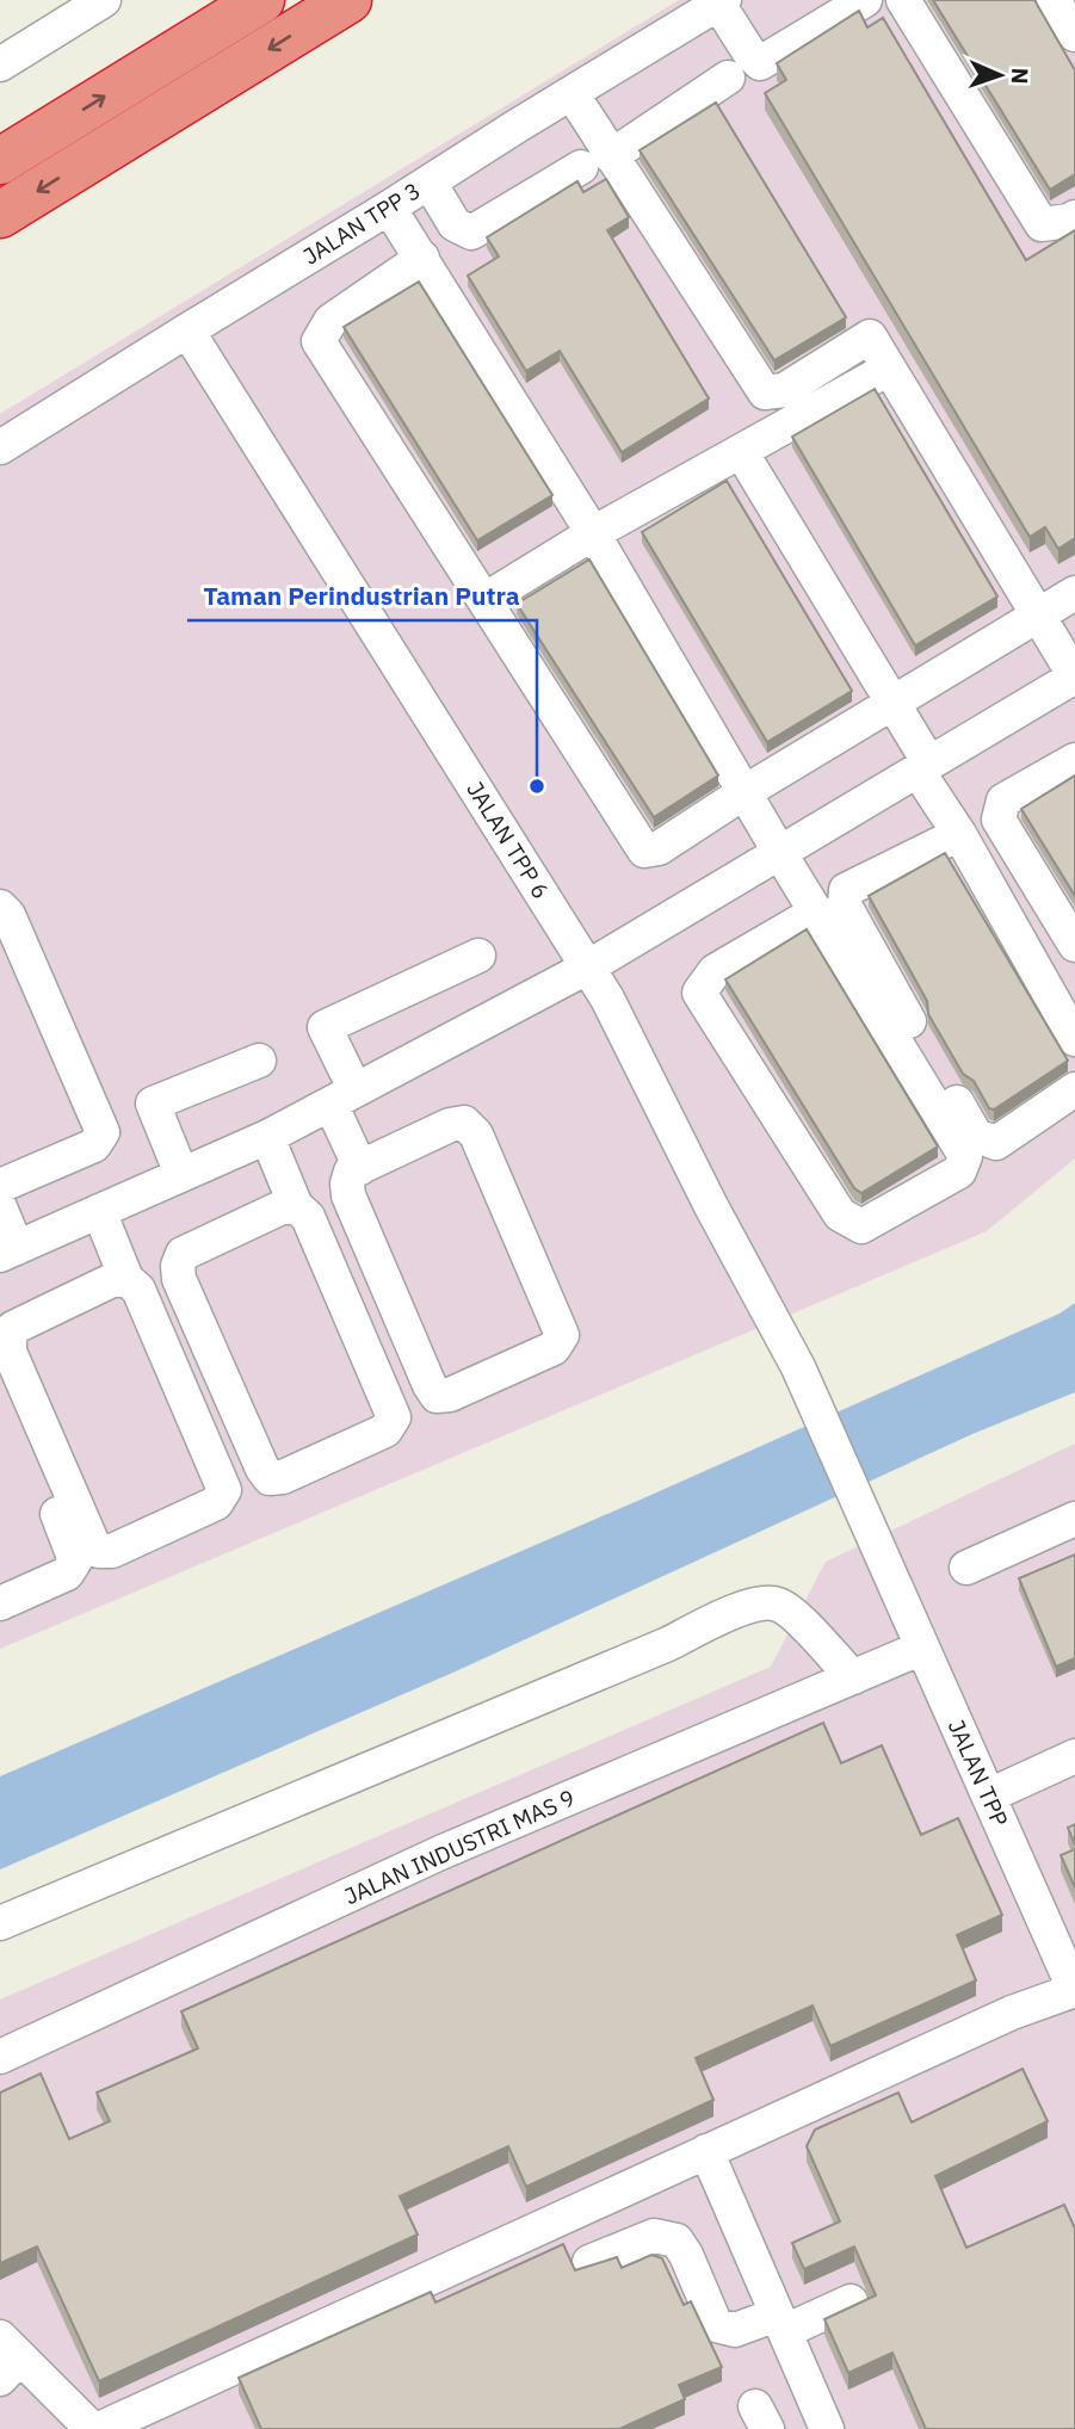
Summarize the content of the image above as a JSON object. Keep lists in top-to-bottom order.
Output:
{
  "streets": {
    "street": [
      "JALAN TPP 3",
      "JALAN TPP 6",
      "JALAN TPP",
      "JALAN INDUSTRI MAS 9"
    ]
  },
  "crossings": [
    ["JALAN TPP 3", "JALAN TPP 6"],
    ["JALAN TPP 6", "JALAN TPP"],
    ["JALAN TPP", "JALAN INDUSTRI MAS 9"]
  ],
  "places": ["Taman Perindustrian Putra"],
  "north": "right"
}
